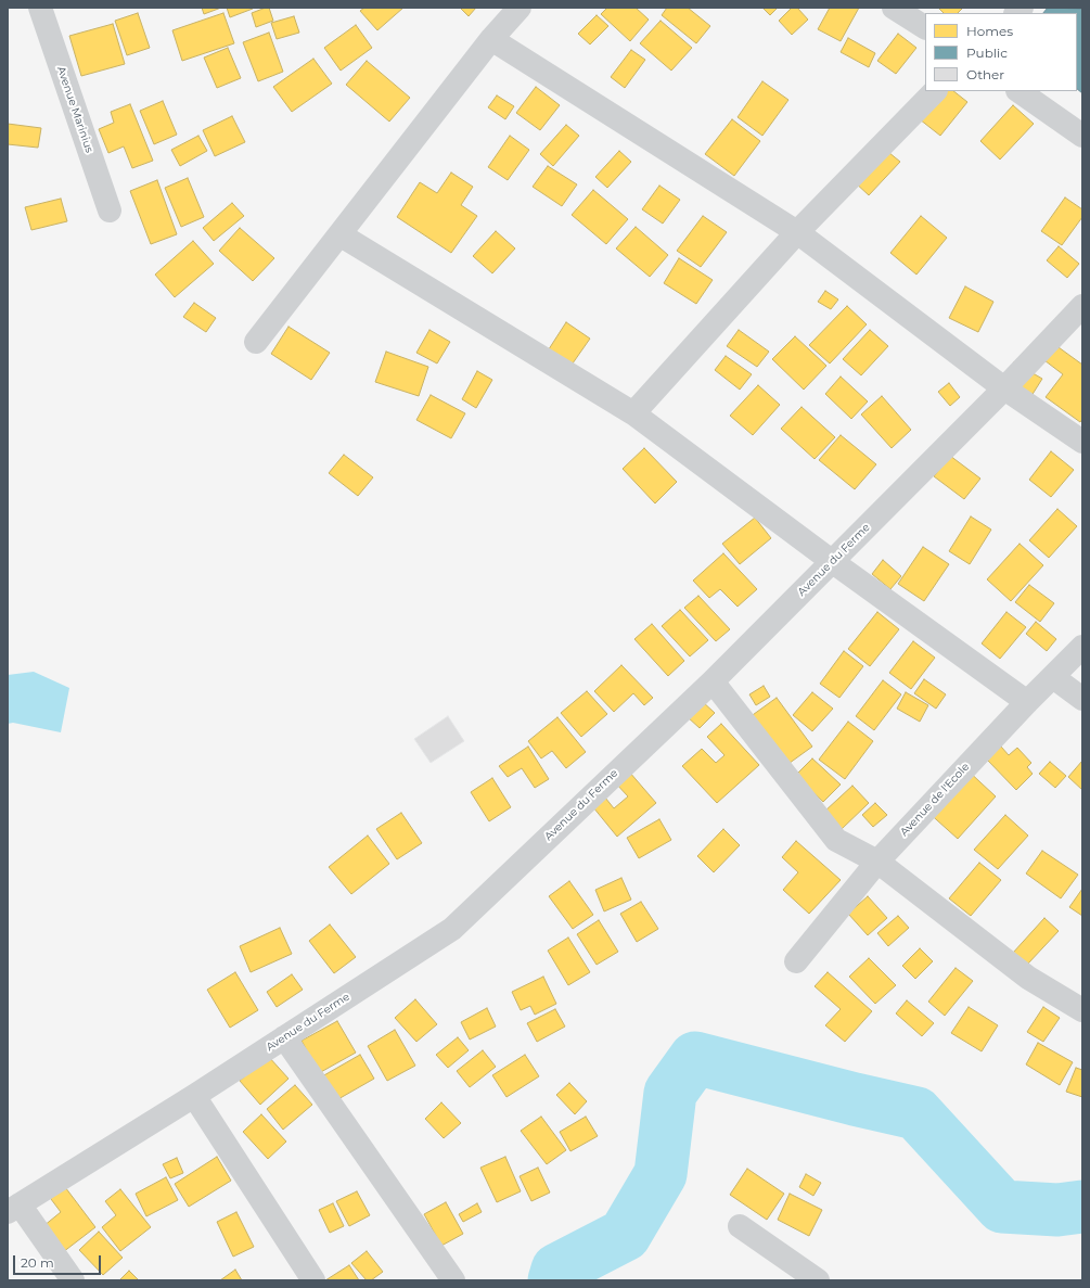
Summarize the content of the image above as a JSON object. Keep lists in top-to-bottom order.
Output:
{
  "streets": {
    "street": ["Avenue Marinius", "Avenue du Ferme", "Avenue de l'Ecole"]
  },
  "legend": ["Homes", "Public", "Other"],
  "scale_bar": "20 m"
}
